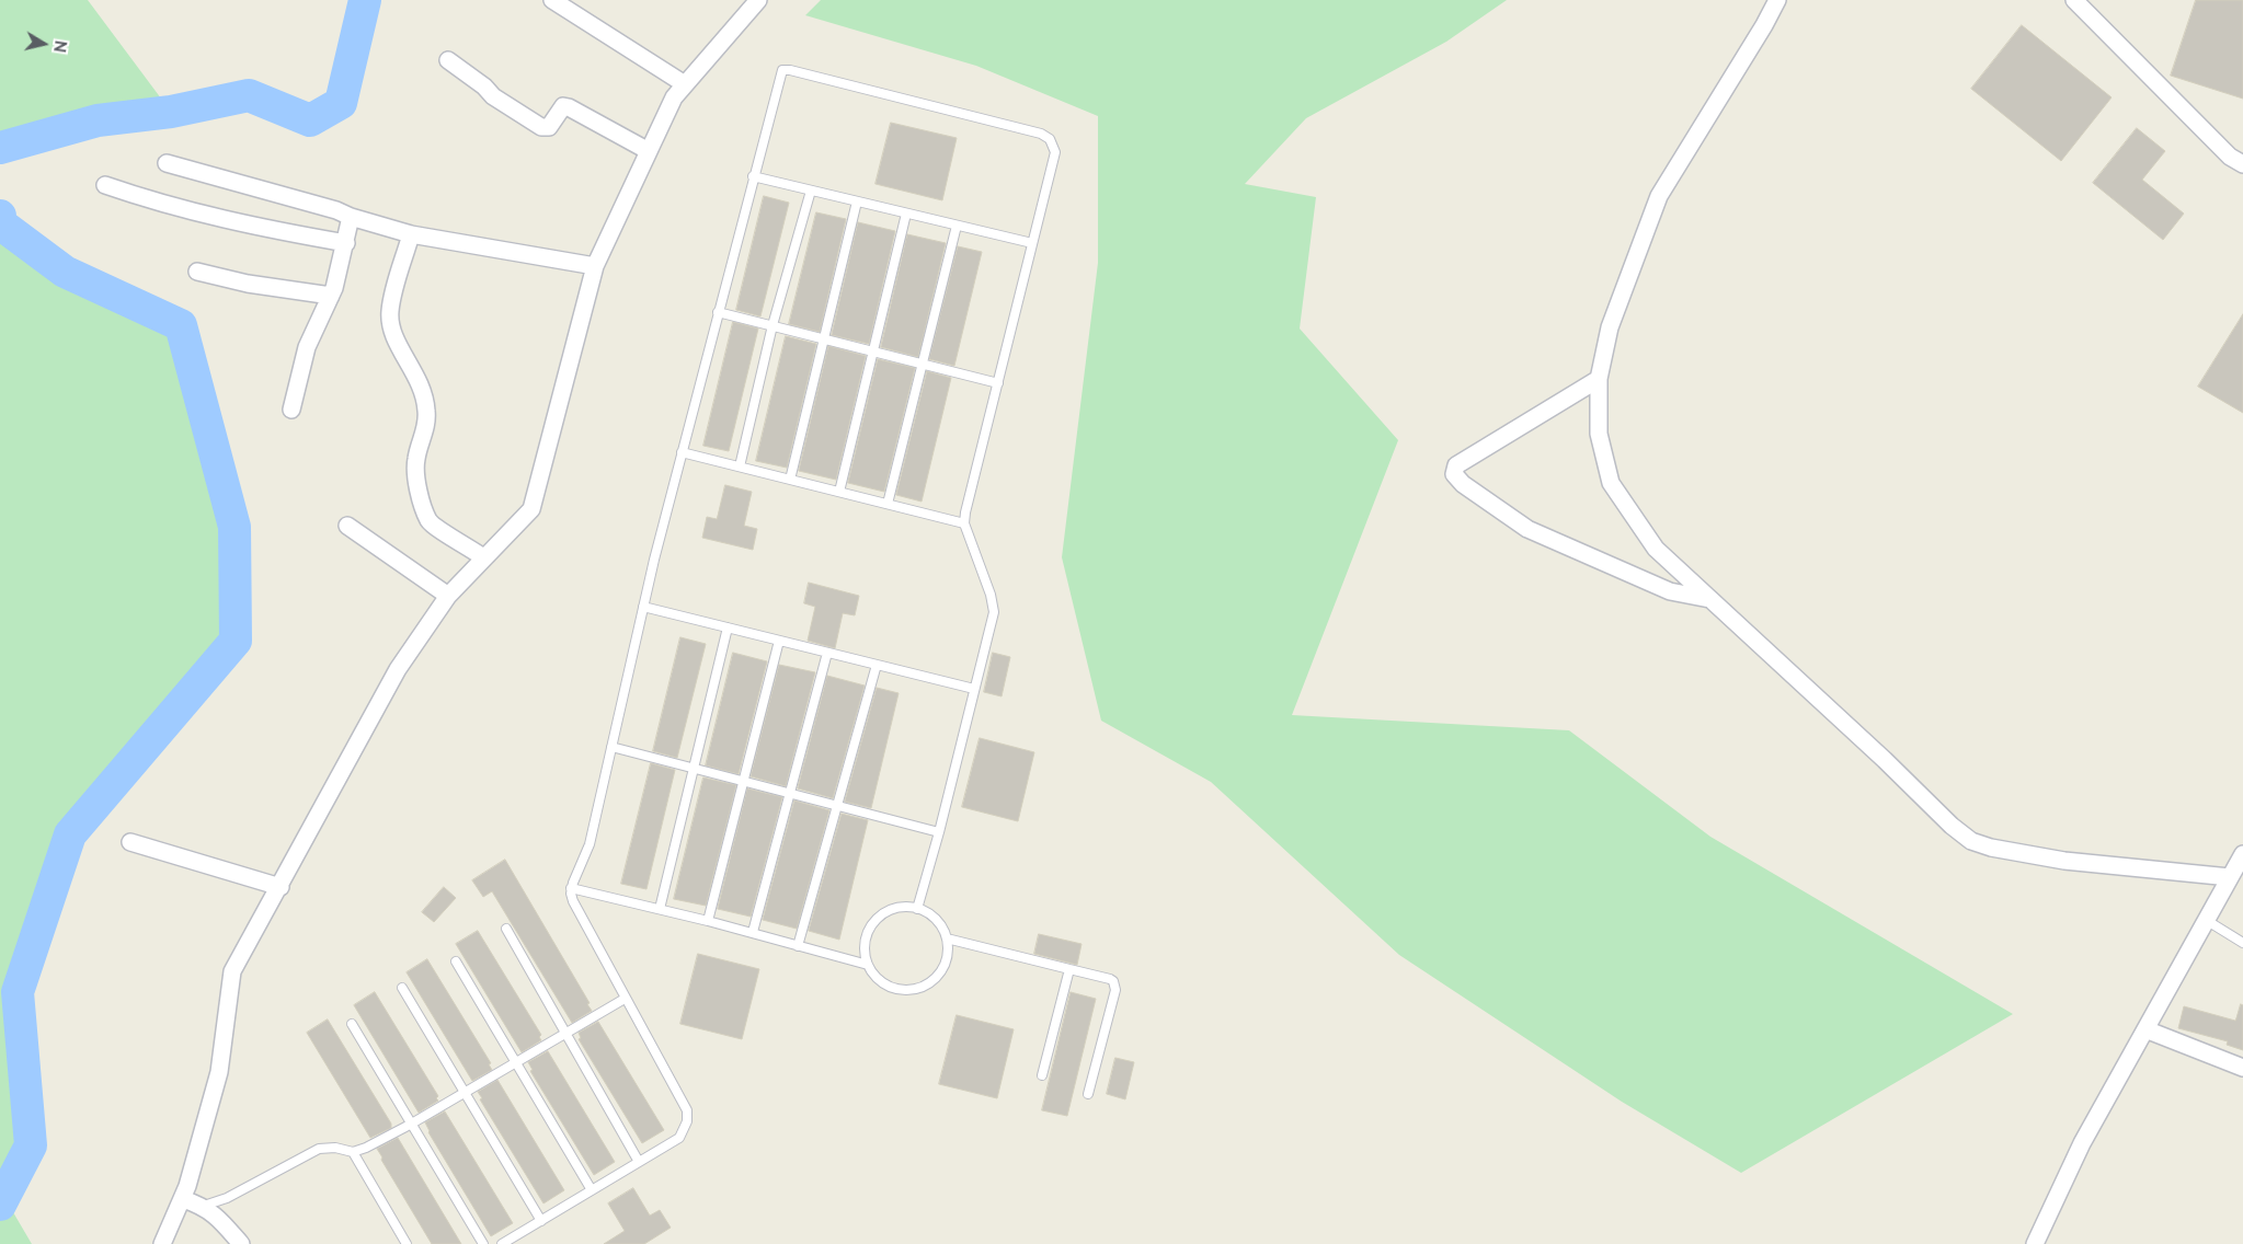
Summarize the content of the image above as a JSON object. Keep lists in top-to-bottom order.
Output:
{
  "north": "right"
}
